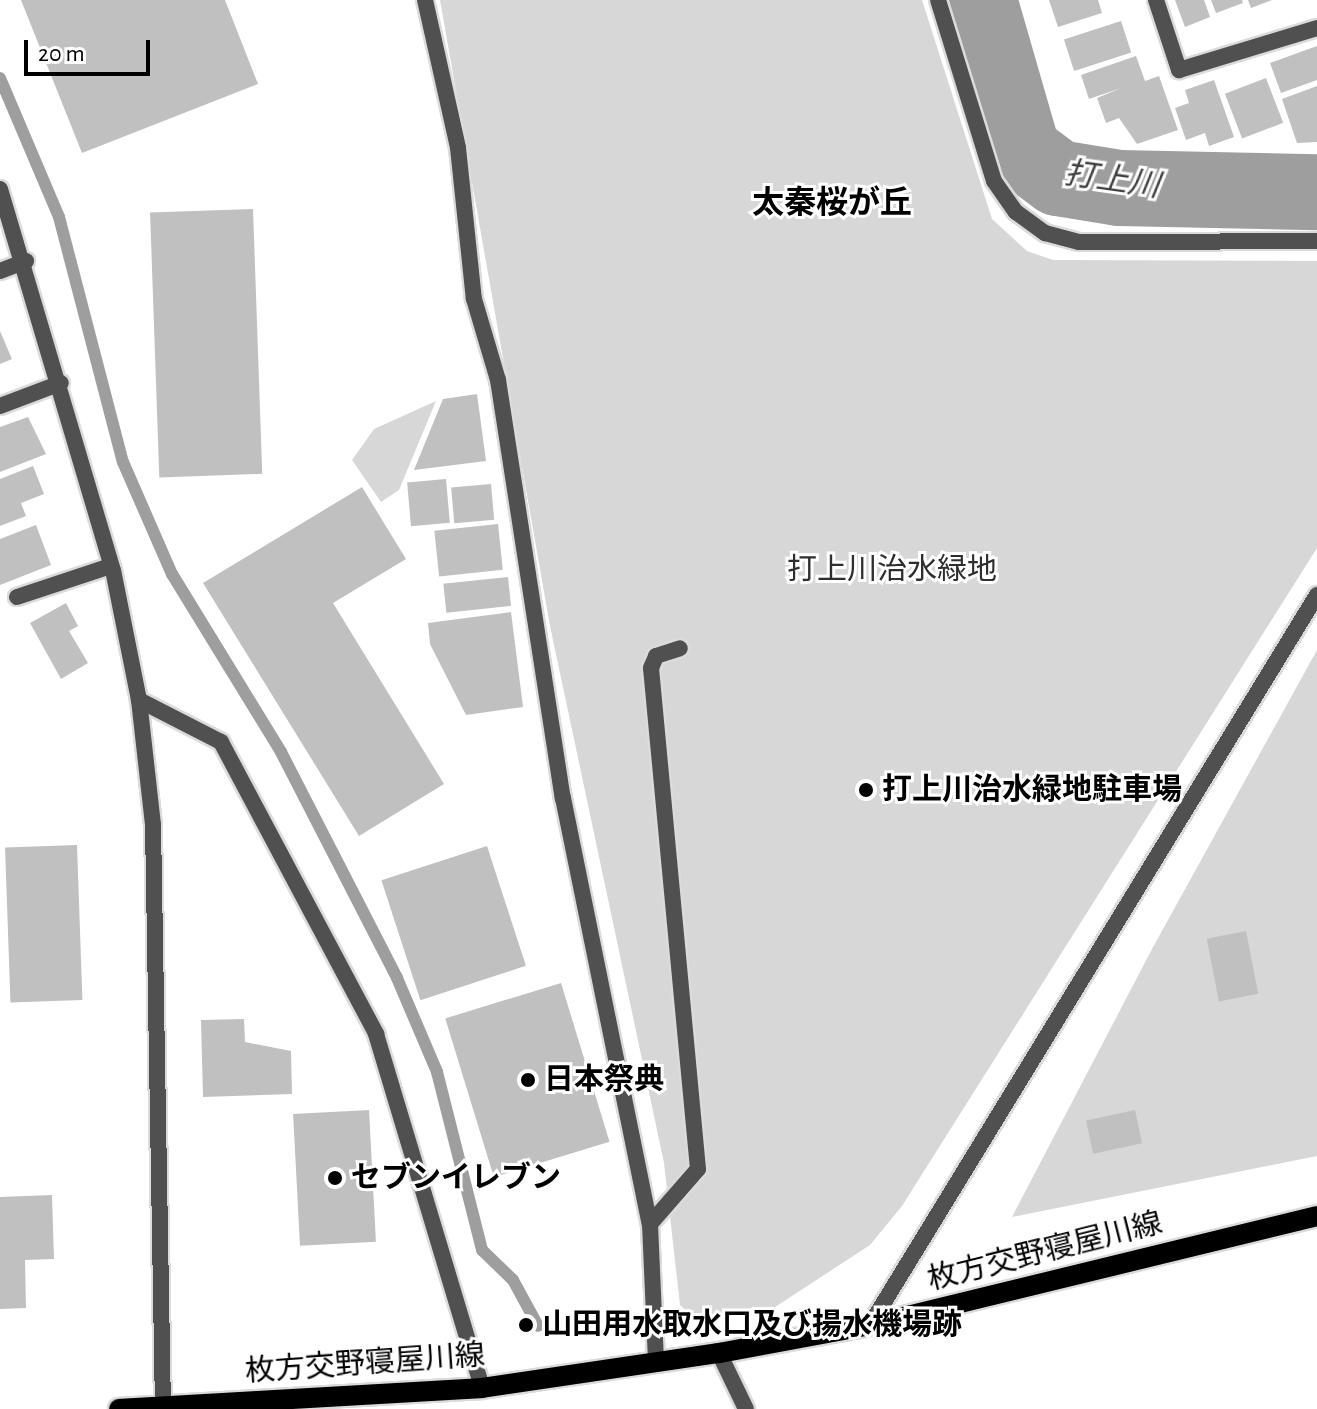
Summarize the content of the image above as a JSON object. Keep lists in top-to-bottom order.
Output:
{
  "streets": {
    "main road": ["枚方交野寝屋川線"]
  },
  "districts": ["太秦桜が丘"],
  "water": ["打上川"],
  "parks": ["打上川治水緑地"],
  "places": [
    "打上川治水緑地駐車場",
    "日本祭典",
    "セブンイレブン",
    "山田用水取水口及び揚水機場跡"
  ],
  "scale_bar": "20 m"
}
